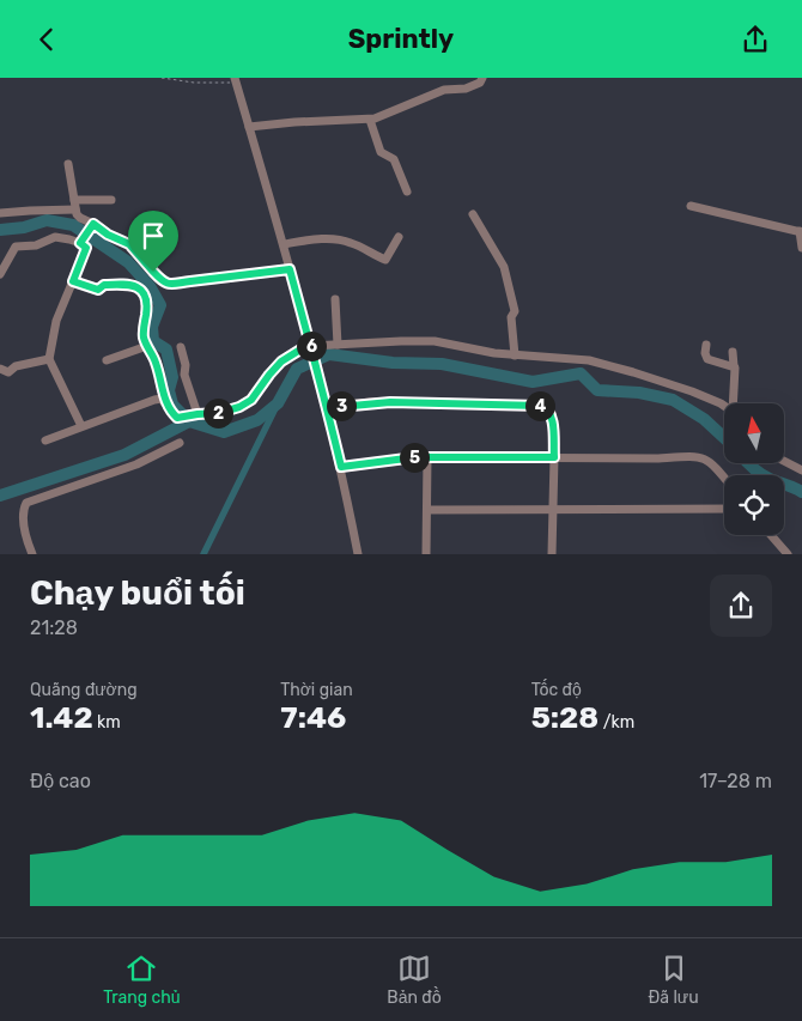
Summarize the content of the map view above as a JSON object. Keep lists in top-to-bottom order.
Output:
{
  "north": "top",
  "page": {
    "header": "Sprintly",
    "pins": [
      "6",
      "3",
      "4",
      "2",
      "5"
    ],
    "heading": ["Chạy buổi tối", "21:28"],
    "stats": [
      ["Quãng đường", "1.42 km"],
      ["Thời gian", "7:46"],
      ["Tốc độ", "5:28 /km"]
    ],
    "chart": ["Độ cao", "17–28 m"],
    "tabs": ["Trang chủ", "Bản đồ", "Đã lưu"]
  }
}
